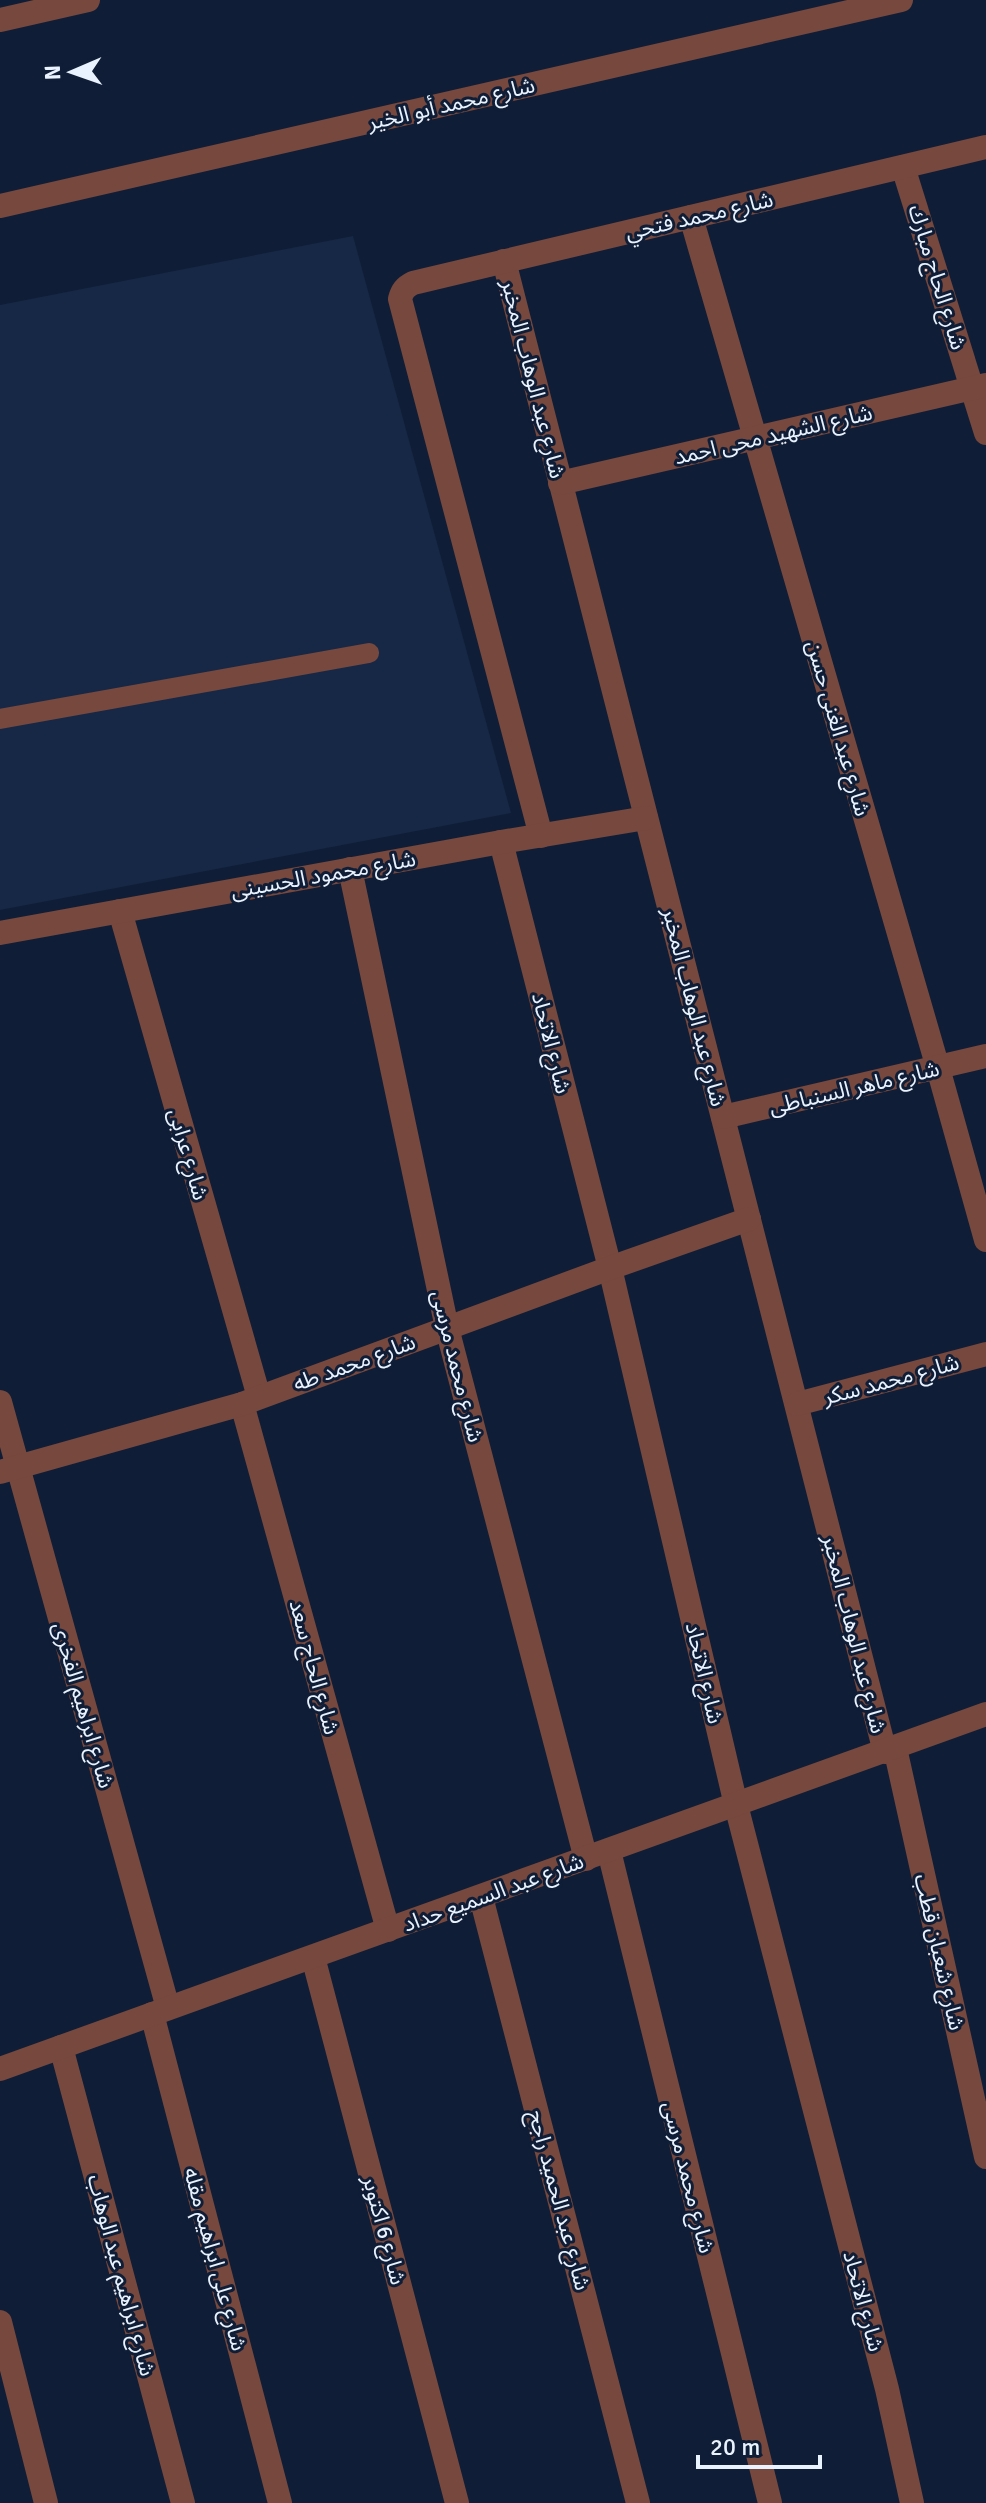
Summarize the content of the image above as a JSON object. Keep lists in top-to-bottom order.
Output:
{
  "streets": {
    "street": [
      "شارع محمد أبو الخير",
      "شارع محمد فتحي",
      "شارع الحاج مبارك",
      "شارع عبد الوهاب المخبر",
      "شارع الشهيد محى احمد",
      "شارع عبد الغنى حسن",
      "شارع محمود الحسينى",
      "شارع الاتحاد",
      "شارع ماهر السنباطى",
      "شارع عرابى",
      "شارع محمد طه",
      "شارع محمد مرسى",
      "شارع محمد سكر",
      "شارع الحاج سعد",
      "شارع ابراهيم الفخرى",
      "شارع عبد السميع حداد",
      "شارع شعبان قطب",
      "شارع عبد الحميد راجح",
      "شارع 6 اكتوبر",
      "شارع على ابراهيم مقله",
      "شارع ابراهيم عبد الوهاب"
    ]
  },
  "crossings": [
    ["شارع محمد فتحي", "شارع الحاج مبارك"],
    ["شارع محمد فتحي", "شارع عبد الوهاب المخبر"],
    ["شارع محمد فتحي", "شارع عبد الغنى حسن"],
    ["شارع محمد فتحي", "شارع محمود الحسينى"],
    ["شارع الحاج مبارك", "شارع الشهيد محى احمد"],
    ["شارع عبد الوهاب المخبر", "شارع الشهيد محى احمد"],
    ["شارع عبد الوهاب المخبر", "شارع محمود الحسينى"],
    ["شارع عبد الوهاب المخبر", "شارع ماهر السنباطى"],
    ["شارع عبد الوهاب المخبر", "شارع محمد طه"],
    ["شارع عبد الوهاب المخبر", "شارع محمد سكر"],
    ["شارع عبد الوهاب المخبر", "شارع عبد السميع حداد"],
    ["شارع عبد الوهاب المخبر", "شارع شعبان قطب"],
    ["شارع الشهيد محى احمد", "شارع عبد الغنى حسن"],
    ["شارع عبد الغنى حسن", "شارع ماهر السنباطى"],
    ["شارع محمود الحسينى", "شارع الاتحاد"],
    ["شارع محمود الحسينى", "شارع عرابى"],
    ["شارع محمود الحسينى", "شارع محمد مرسى"],
    ["شارع الاتحاد", "شارع محمد طه"],
    ["شارع الاتحاد", "شارع عبد السميع حداد"],
    ["شارع عرابى", "شارع محمد طه"],
    ["شارع عرابى", "شارع الحاج سعد"],
    ["شارع محمد طه", "شارع محمد مرسى"],
    ["شارع محمد طه", "شارع الحاج سعد"],
    ["شارع محمد طه", "شارع ابراهيم الفخرى"],
    ["شارع محمد مرسى", "شارع عبد السميع حداد"],
    ["شارع الحاج سعد", "شارع عبد السميع حداد"],
    ["شارع ابراهيم الفخرى", "شارع عبد السميع حداد"],
    ["شارع ابراهيم الفخرى", "شارع على ابراهيم مقله"],
    ["شارع عبد السميع حداد", "شارع شعبان قطب"],
    ["شارع عبد السميع حداد", "شارع عبد الحميد راجح"],
    ["شارع عبد السميع حداد", "شارع 6 اكتوبر"],
    ["شارع عبد السميع حداد", "شارع على ابراهيم مقله"],
    ["شارع عبد السميع حداد", "شارع ابراهيم عبد الوهاب"]
  ],
  "scale_bar": "20 m",
  "north": "left"
}
